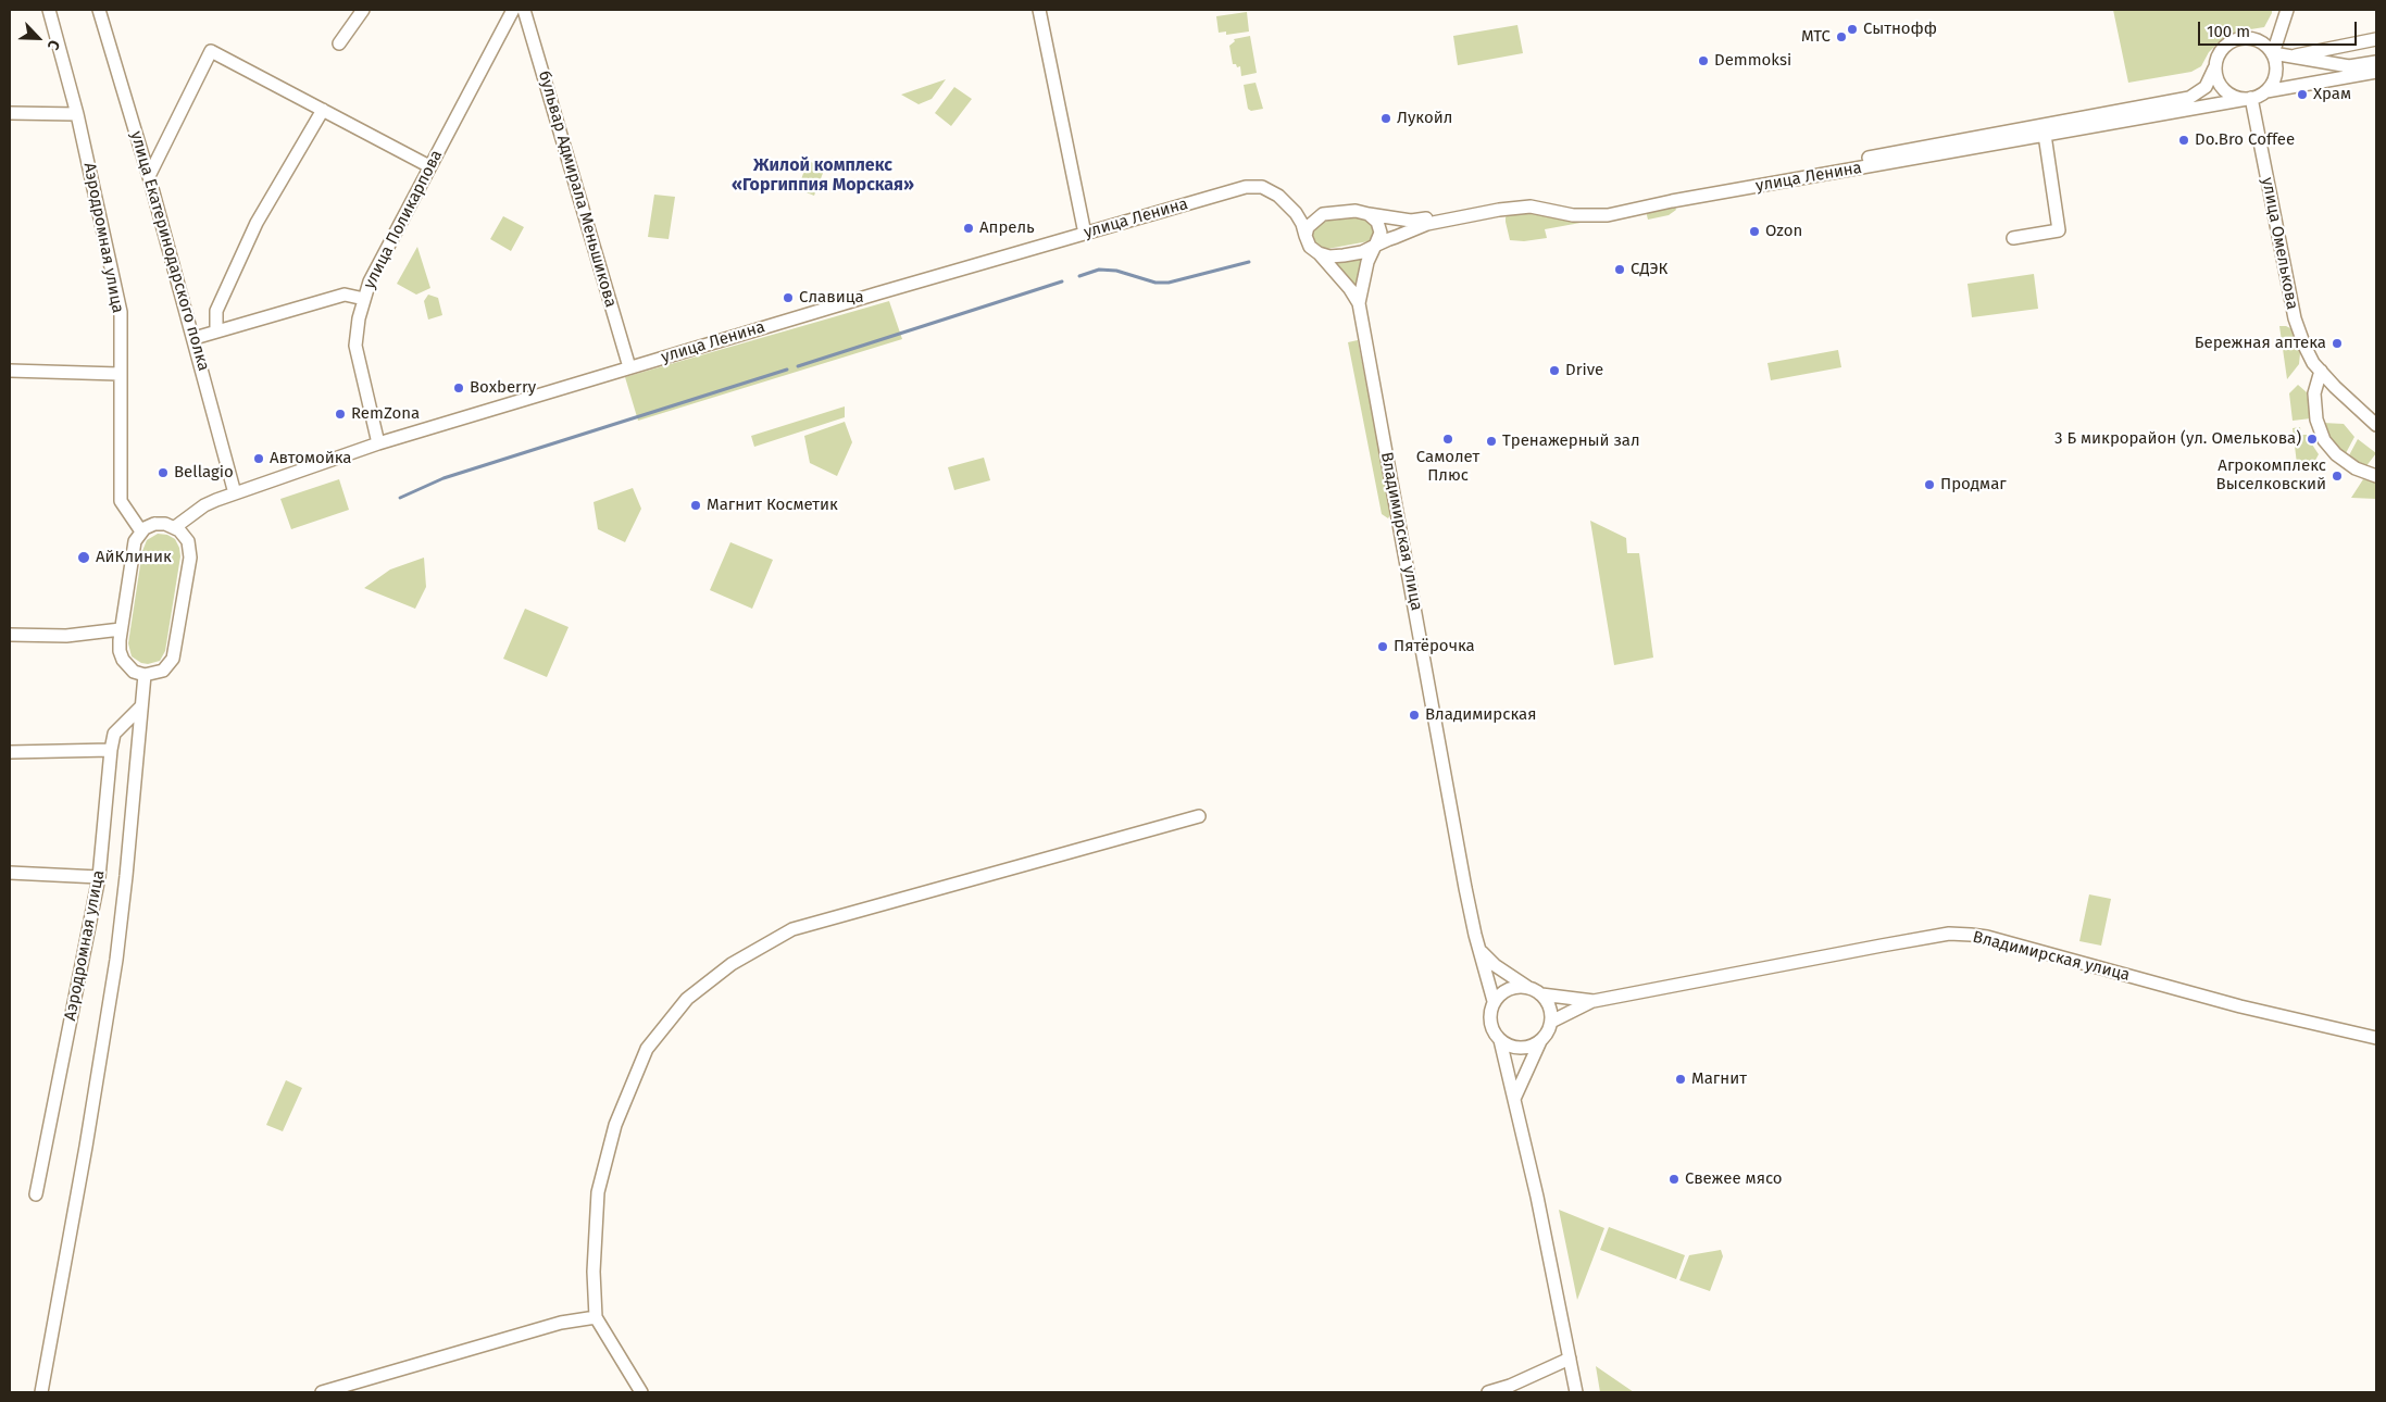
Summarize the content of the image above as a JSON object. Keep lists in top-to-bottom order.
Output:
{
  "streets": {
    "street": [
      "улица Ленина",
      "бульвар Адмирала Меньшикова",
      "улица Поликарпова",
      "Аэродромная улица",
      "улица Омелькова",
      "улица Екатеринодарского полка",
      "Владимирская улица"
    ]
  },
  "crossings": [
    ["улица Ленина", "бульвар Адмирала Меньшикова"],
    ["улица Ленина", "улица Поликарпова"],
    ["улица Ленина", "улица Омелькова"],
    ["улица Ленина", "улица Екатеринодарского полка"],
    ["улица Ленина", "Владимирская улица"]
  ],
  "districts": ["Жилой комплекс «Горгиппия Морская»"],
  "places": [
    "Сытнофф",
    "МТС",
    "Demmoksi",
    "Храм",
    "Лукойл",
    "Do.Bro Coffee",
    "Апрель",
    "Ozon",
    "СДЭК",
    "Славица",
    "Бережная аптека",
    "Drive",
    "Boxberry",
    "RemZona",
    "Самолет Плюс",
    "3 Б микрорайон (ул. Омелькова)",
    "Тренажерный зал",
    "Автомойка",
    "Bellagio",
    "Агрокомплекс Выселковский",
    "Продмаг",
    "Магнит Косметик",
    "АйКлиник",
    "Пятёрочка",
    "Владимирская",
    "Магнит",
    "Свежее мясо"
  ],
  "scale_bar": "100 m",
  "north": "bottom right"
}
